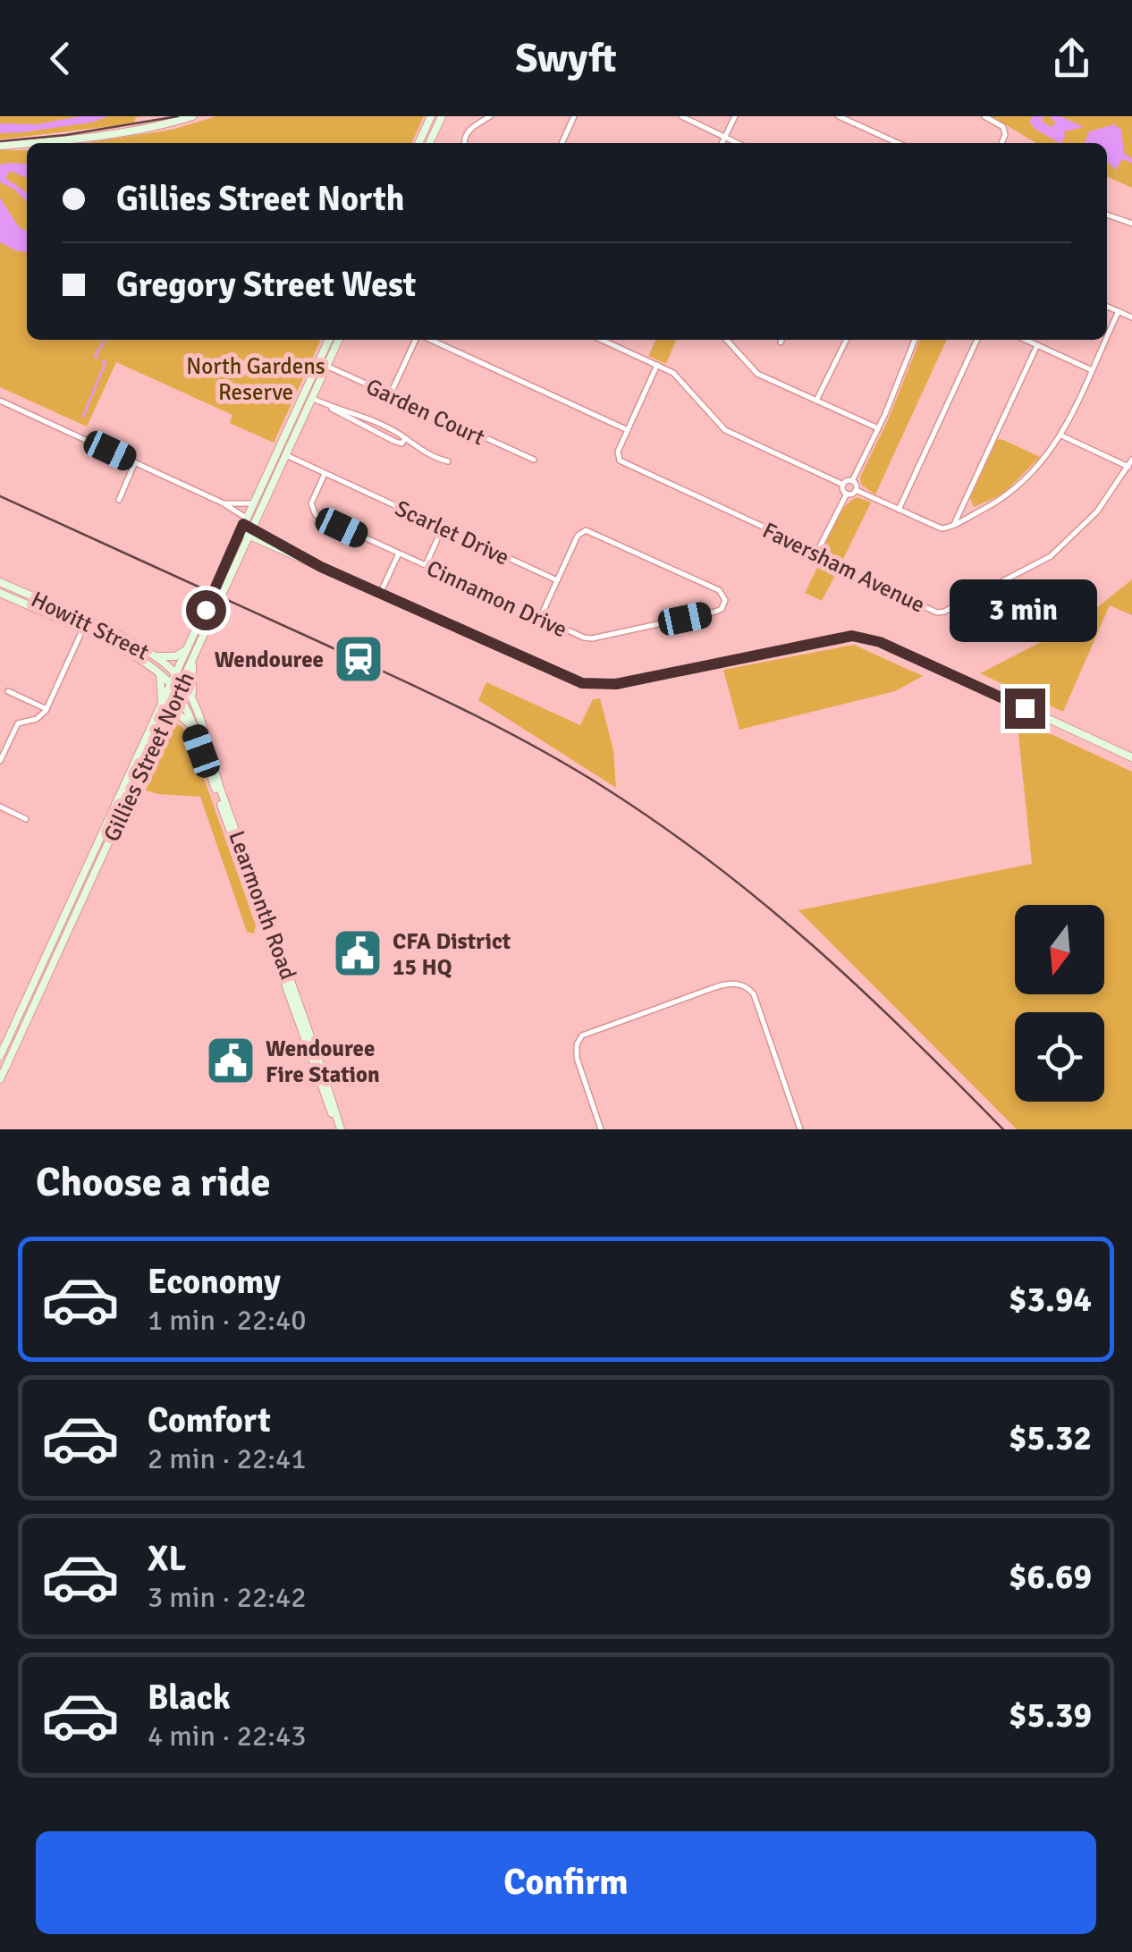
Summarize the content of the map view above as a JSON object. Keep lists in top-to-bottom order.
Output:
{
  "streets": {
    "main road": ["Howitt Street", "Gillies Street North", "Learmonth Road"],
    "street": [
      "Garden Court",
      "Scarlet Drive",
      "Faversham Avenue",
      "Cinnamon Drive"
    ]
  },
  "crossings": [
    ["Garden Court", "Gillies Street North"],
    ["Scarlet Drive", "Cinnamon Drive"],
    ["Scarlet Drive", "Gillies Street North"],
    ["Howitt Street", "Gillies Street North"],
    ["Howitt Street", "Learmonth Road"],
    ["Gillies Street North", "Learmonth Road"]
  ],
  "parks": ["North Gardens Reserve"],
  "places": {
    "station": ["Wendouree"],
    "public building": ["CFA District 15 HQ", "Wendouree Fire Station"]
  },
  "north": "bottom",
  "page": {
    "header": "Swyft",
    "banner": ["Gillies Street North", "Gregory Street West"],
    "bubble": "3 min",
    "heading": "Choose a ride",
    "list": [
      {
        "name": "Economy",
        "note": "1 min · 22:40",
        "value": "$3.94"
      },
      {
        "name": "Comfort",
        "note": "2 min · 22:41",
        "value": "$5.32"
      },
      {
        "name": "XL",
        "note": "3 min · 22:42",
        "value": "$6.69"
      },
      {
        "name": "Black",
        "note": "4 min · 22:43",
        "value": "$5.39"
      }
    ],
    "buttons": "Confirm"
  }
}
